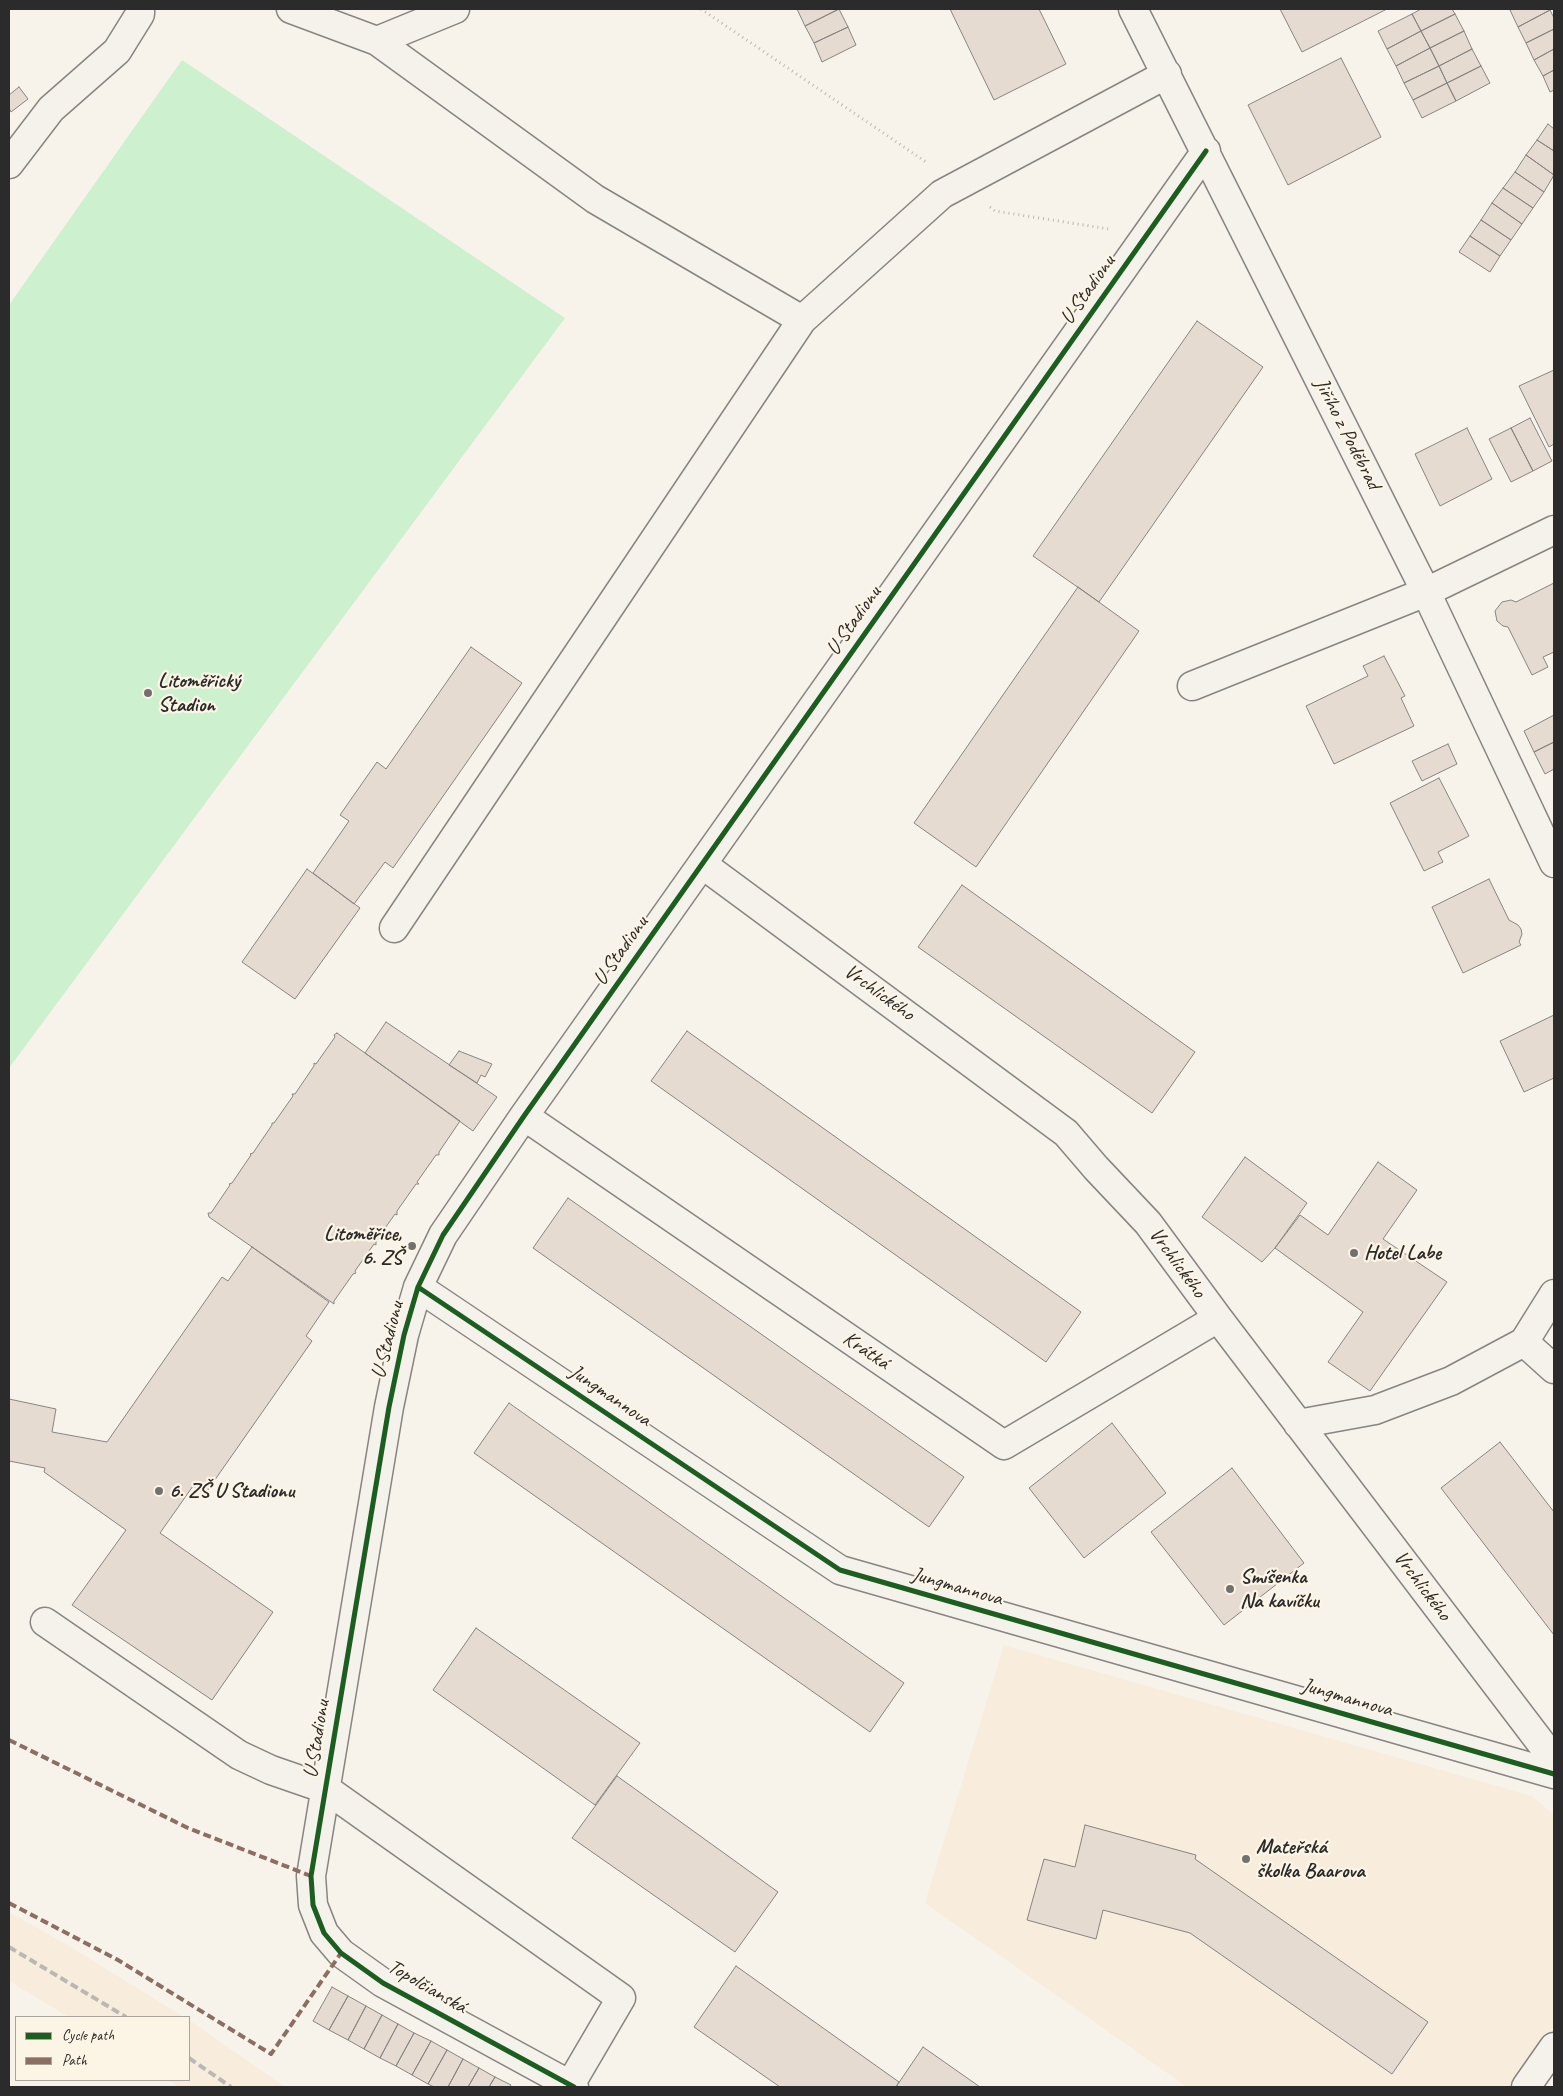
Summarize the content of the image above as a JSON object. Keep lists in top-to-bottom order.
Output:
{
  "streets": {
    "street": [
      "U Stadionu",
      "Jiřího z Poděbrad",
      "Vrchlického",
      "Krátká",
      "Jungmannova",
      "Topolčianská"
    ]
  },
  "crossings": [
    ["U Stadionu", "Jiřího z Poděbrad"],
    ["U Stadionu", "Vrchlického"],
    ["U Stadionu", "Krátká"],
    ["U Stadionu", "Jungmannova"],
    ["U Stadionu", "Topolčianská"],
    ["Vrchlického", "Krátká"]
  ],
  "places": [
    "Litoměřický Stadion",
    "Litoměřice, 6. ZŠ",
    "Hotel Labe",
    "6. ZŠ U Stadionu",
    "Smíšenka Na kavíčku",
    "Mateřská školka Baarova"
  ],
  "legend": ["Cycle path", "Path"]
}
